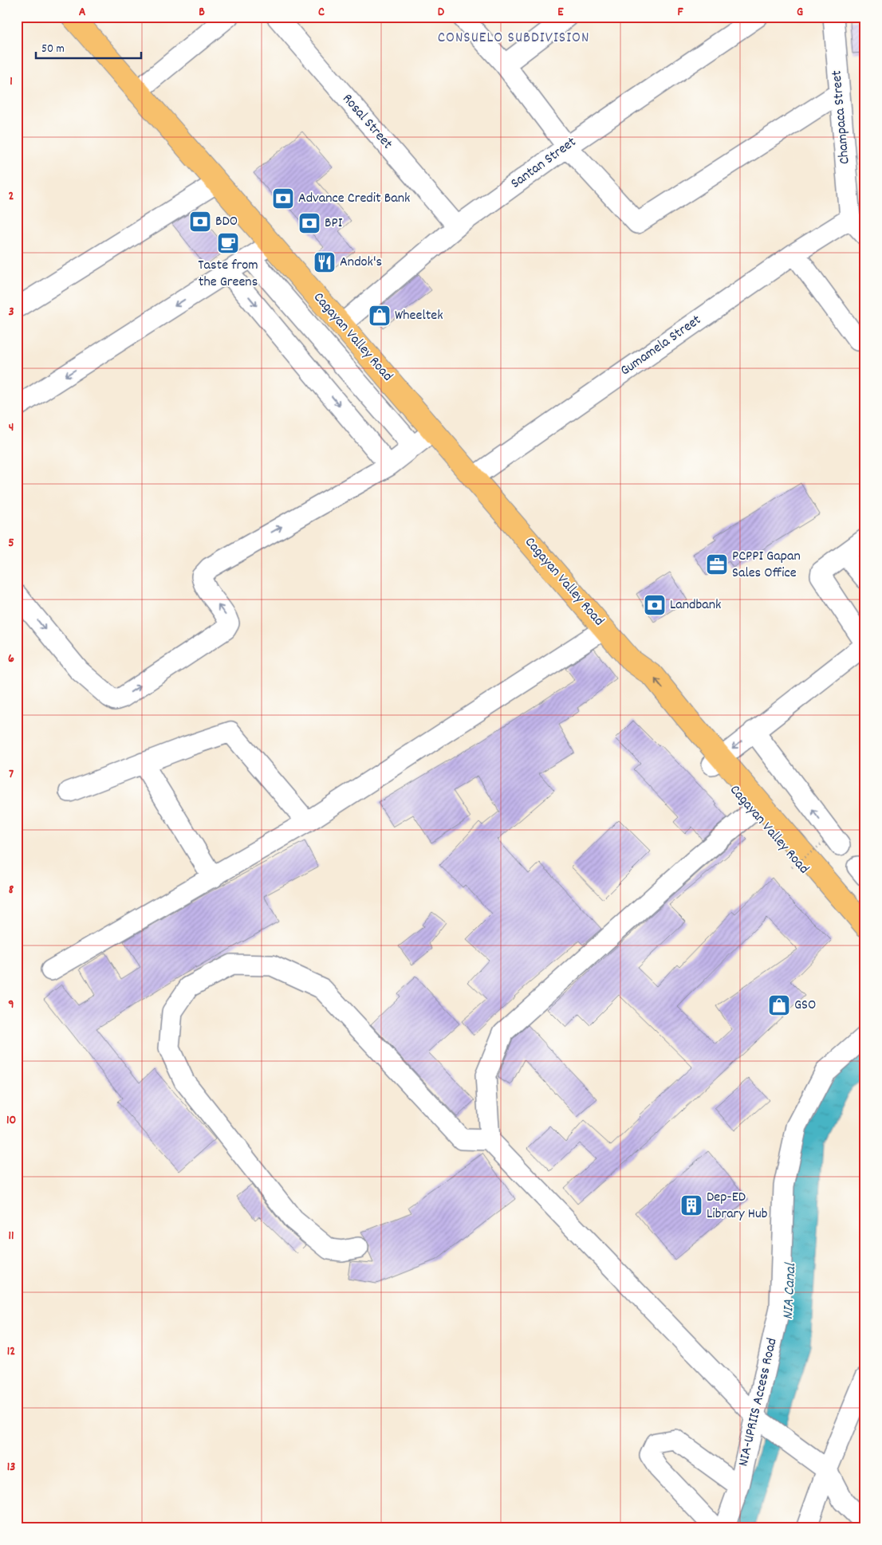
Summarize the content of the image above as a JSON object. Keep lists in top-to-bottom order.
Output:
{
  "streets": {
    "highway": ["Cagayan Valley Road"],
    "street": [
      "Champaca Street",
      "Rosal Street",
      "Santan Street",
      "Gumamela Street",
      "NIA-UPRIIS Access Road"
    ]
  },
  "crossings": [
    ["Champaca Street", "Gumamela Street"],
    ["Rosal Street", "Santan Street"],
    ["Santan Street", "Cagayan Valley Road"],
    ["Cagayan Valley Road", "Gumamela Street"]
  ],
  "districts": ["CONSUELO SUBDIVISION"],
  "water": ["NIA Canal"],
  "places": {
    "bank": [
      "Advance Credit Bank",
      "BDO",
      "BPI",
      "Landbank"
    ],
    "cafe": ["Taste from the Greens"],
    "restaurant": ["Andok's"],
    "shop": ["Wheeltek", "GSO"],
    "office": ["PCPPI Gapan Sales Office"],
    "building": ["Dep-ED Library Hub"]
  },
  "scale_bar": "50 m",
  "grid": {
    "columns": [
      "A",
      "B",
      "C",
      "D",
      "E",
      "F",
      "G"
    ],
    "rows": [
      "1",
      "2",
      "3",
      "4",
      "5",
      "6",
      "7",
      "8",
      "9",
      "10",
      "11",
      "12",
      "13"
    ]
  }
}
